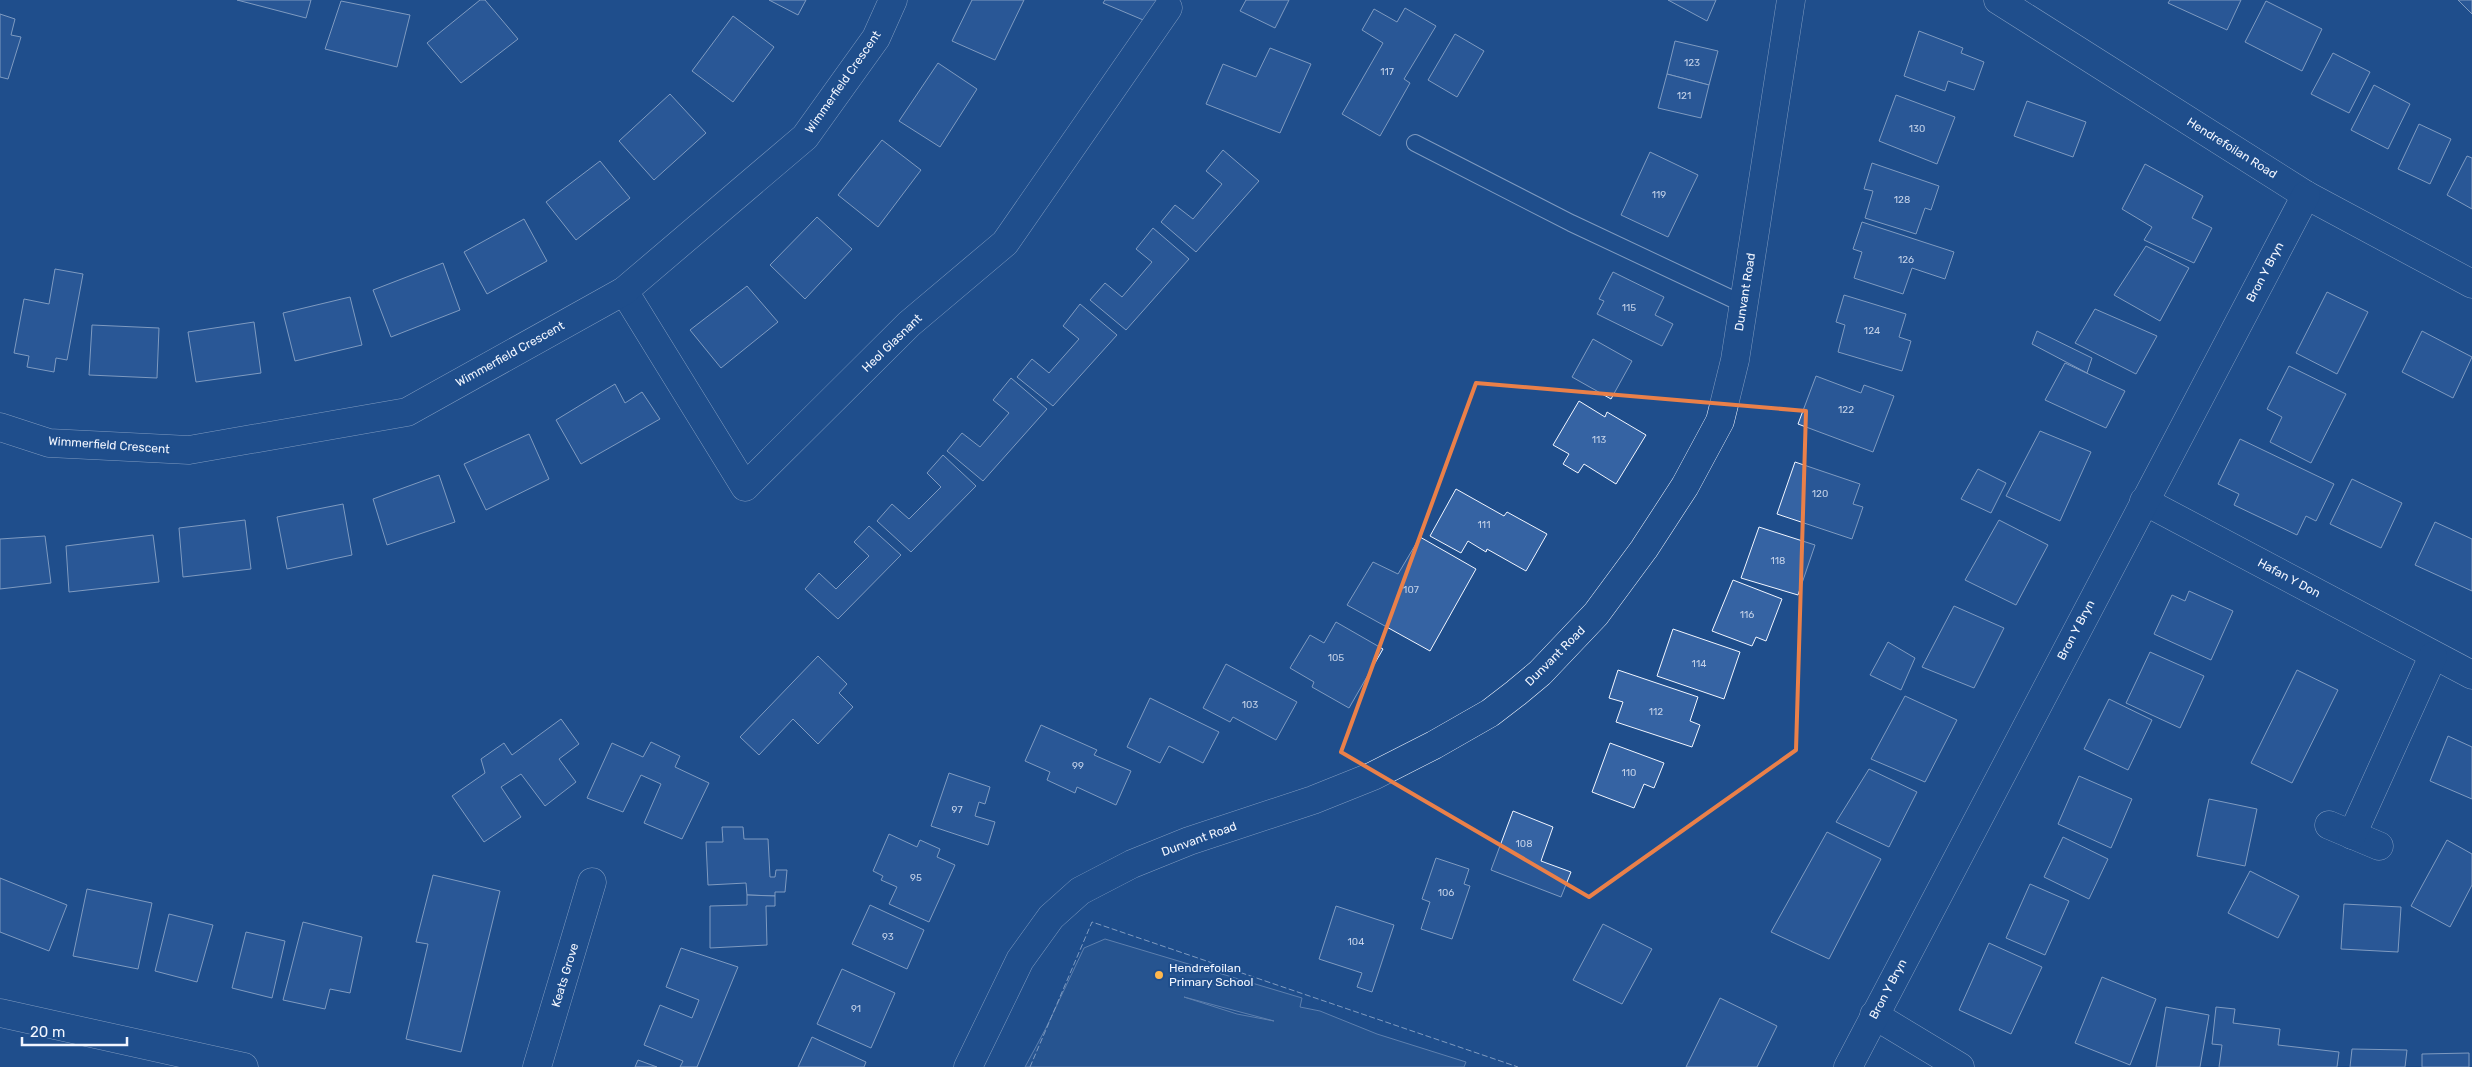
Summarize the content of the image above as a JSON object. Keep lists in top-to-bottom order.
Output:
{
  "streets": {
    "street": [
      "Wimmerfield Crescent",
      "Hendrefoilan Road",
      "Bron Y Bryn",
      "Dunvant Road",
      "Heol Glasnant",
      "Hafan Y Don",
      "Keats Grove"
    ]
  },
  "crossings": [
    ["Wimmerfield Crescent", "Heol Glasnant"],
    ["Hendrefoilan Road", "Bron Y Bryn"],
    ["Bron Y Bryn", "Hafan Y Don"]
  ],
  "places": ["Hendrefoilan Primary School"],
  "house_numbers": [
    "123",
    "117",
    "121",
    "130",
    "119",
    "128",
    "126",
    "115",
    "124",
    "122",
    "113",
    "120",
    "111",
    "118",
    "107",
    "116",
    "105",
    "114",
    "103",
    "112",
    "99",
    "110",
    "97",
    "108",
    "95",
    "106",
    "93",
    "104",
    "91"
  ],
  "scale_bar": "20 m"
}
